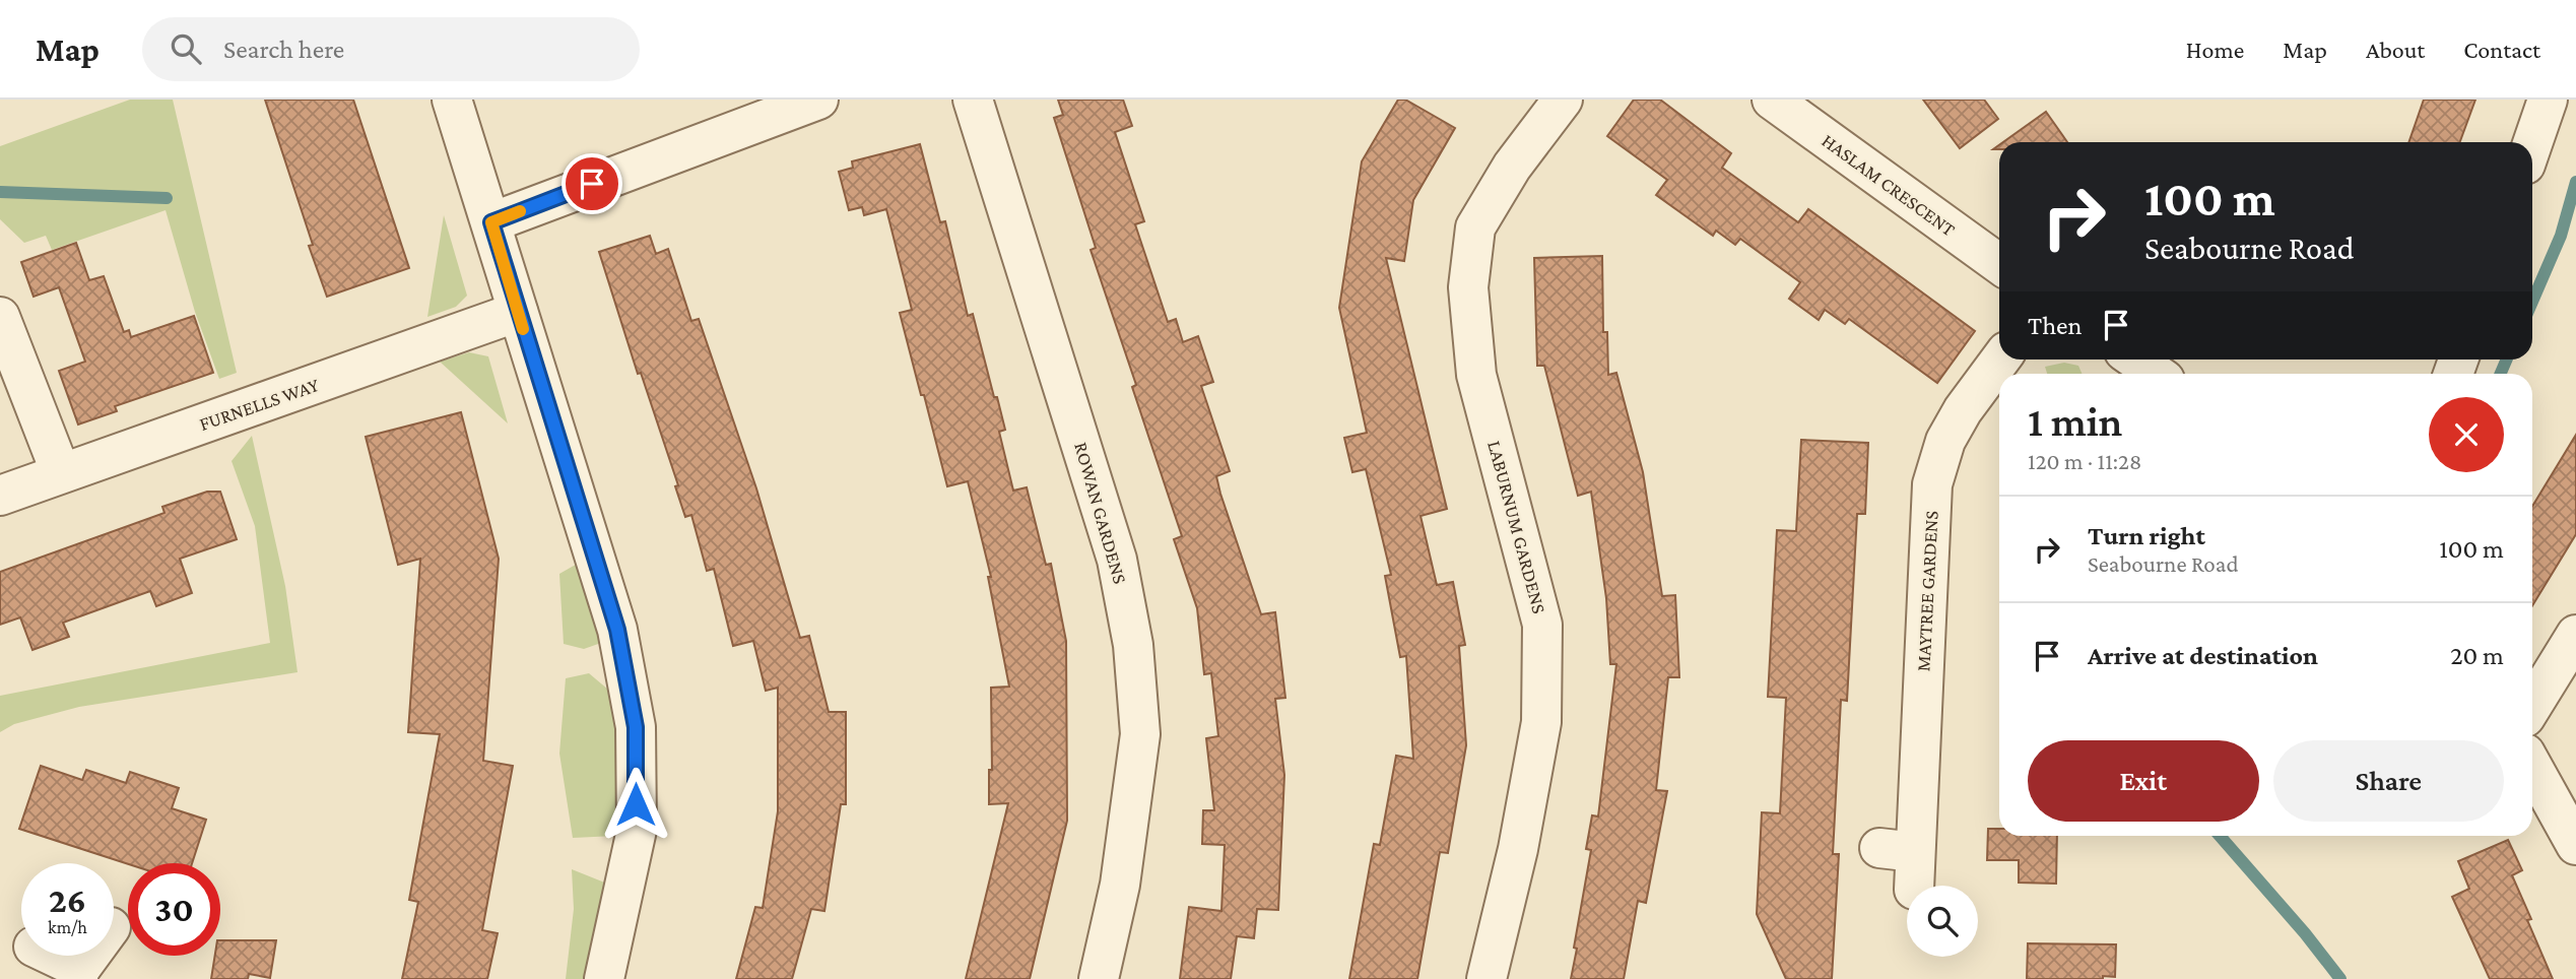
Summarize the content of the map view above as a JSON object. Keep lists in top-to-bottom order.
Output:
{
  "streets": {
    "street": [
      "HASLAM CRESCENT",
      "FURNELLS WAY",
      "ROWAN GARDENS",
      "LABURNUM GARDENS",
      "MAYTREE GARDENS"
    ]
  },
  "page": {
    "header": "Map",
    "search": "Search here",
    "nav": [
      "Home",
      "Map",
      "About",
      "Contact"
    ],
    "turn": ["100 m", "Seabourne Road"],
    "then": "Then",
    "heading": ["1 min", "120 m · 11:28"],
    "list": [
      {
        "name": "Turn right",
        "note": "Seabourne Road",
        "value": "100 m"
      },
      {
        "name": "Arrive at destination",
        "value": "20 m"
      }
    ],
    "buttons": ["Exit", "Share"],
    "speed": "26 km/h",
    "limit": "30"
  }
}
